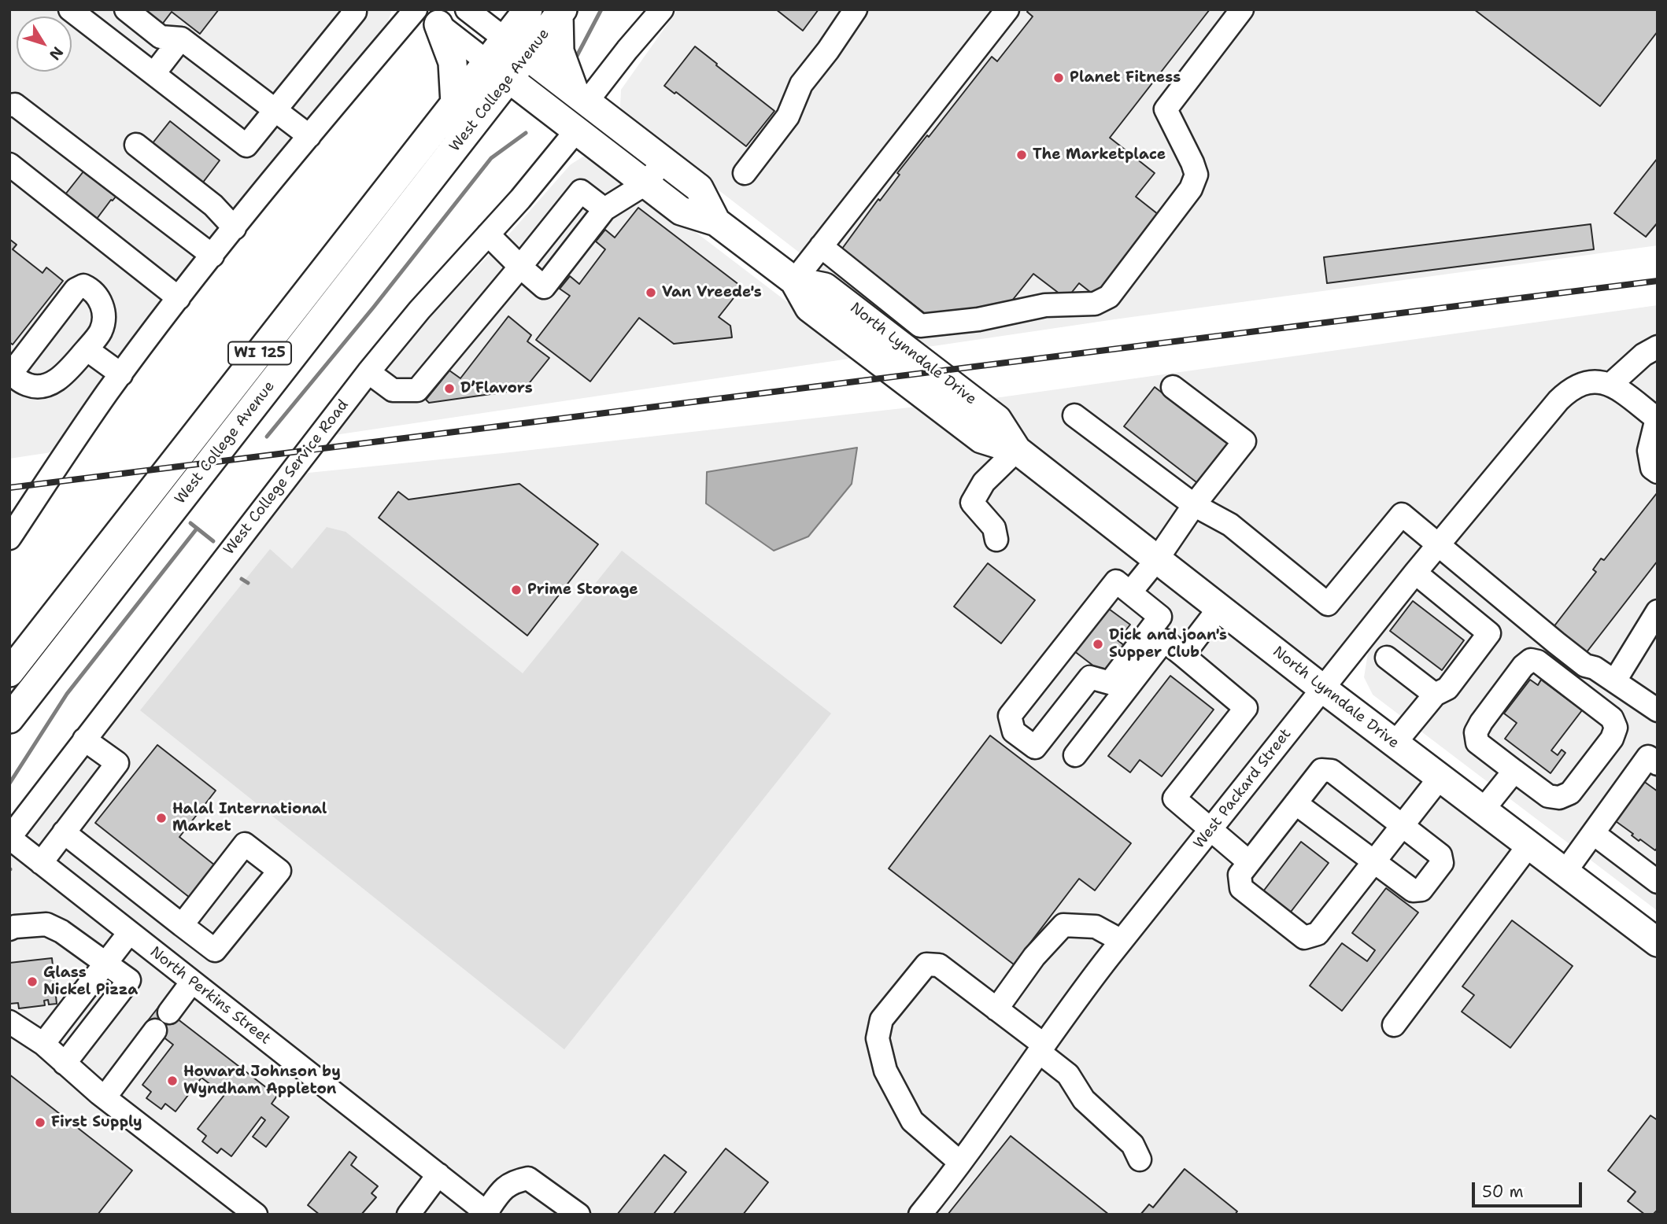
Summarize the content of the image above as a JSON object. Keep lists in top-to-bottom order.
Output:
{
  "streets": {
    "main road": ["West College Avenue", "WI 125", "North Lynndale Drive"],
    "street": ["West College Service Road", "West Packard Street", "North Perkins Street"]
  },
  "crossings": [
    ["West College Avenue", "North Lynndale Drive"],
    ["North Lynndale Drive", "West College Service Road"],
    ["North Lynndale Drive", "West Packard Street"],
    ["West College Service Road", "North Perkins Street"]
  ],
  "places": [
    "Planet Fitness",
    "The Marketplace",
    "Van Vreede's",
    "D’Flavors",
    "Prime Storage",
    "Dick and joan's Supper Club",
    "Halal International Market",
    "Glass Nickel Pizza",
    "Howard Johnson by Wyndham Appleton",
    "First Supply"
  ],
  "scale_bar": "50 m",
  "north": "bottom right"
}
